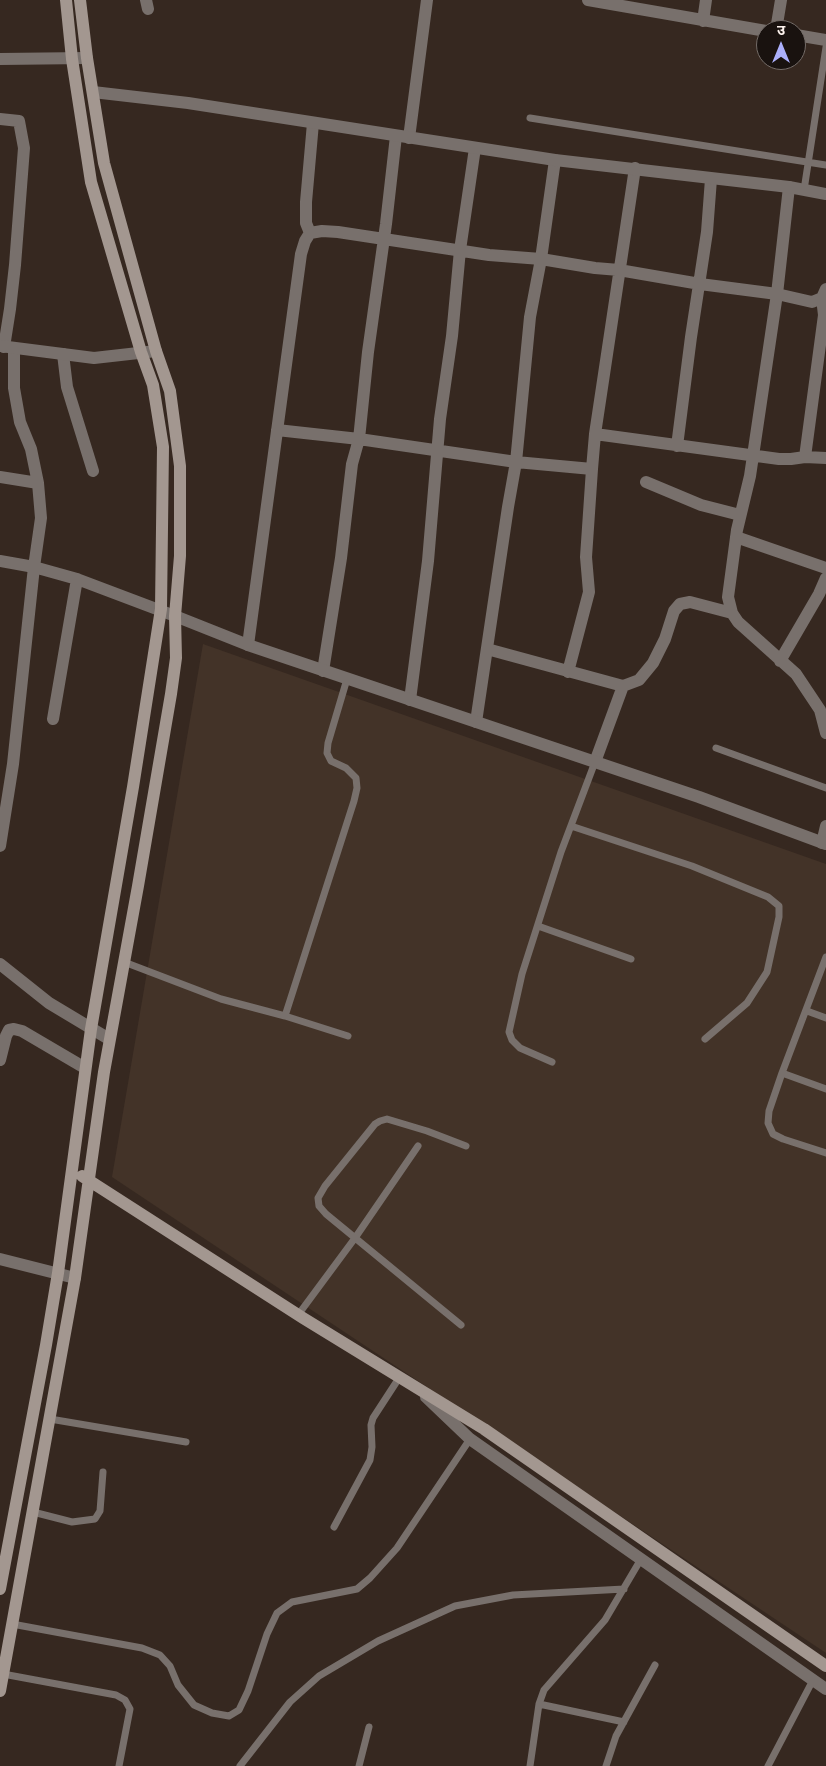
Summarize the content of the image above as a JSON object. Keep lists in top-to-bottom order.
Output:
{
  "north": "top"
}
